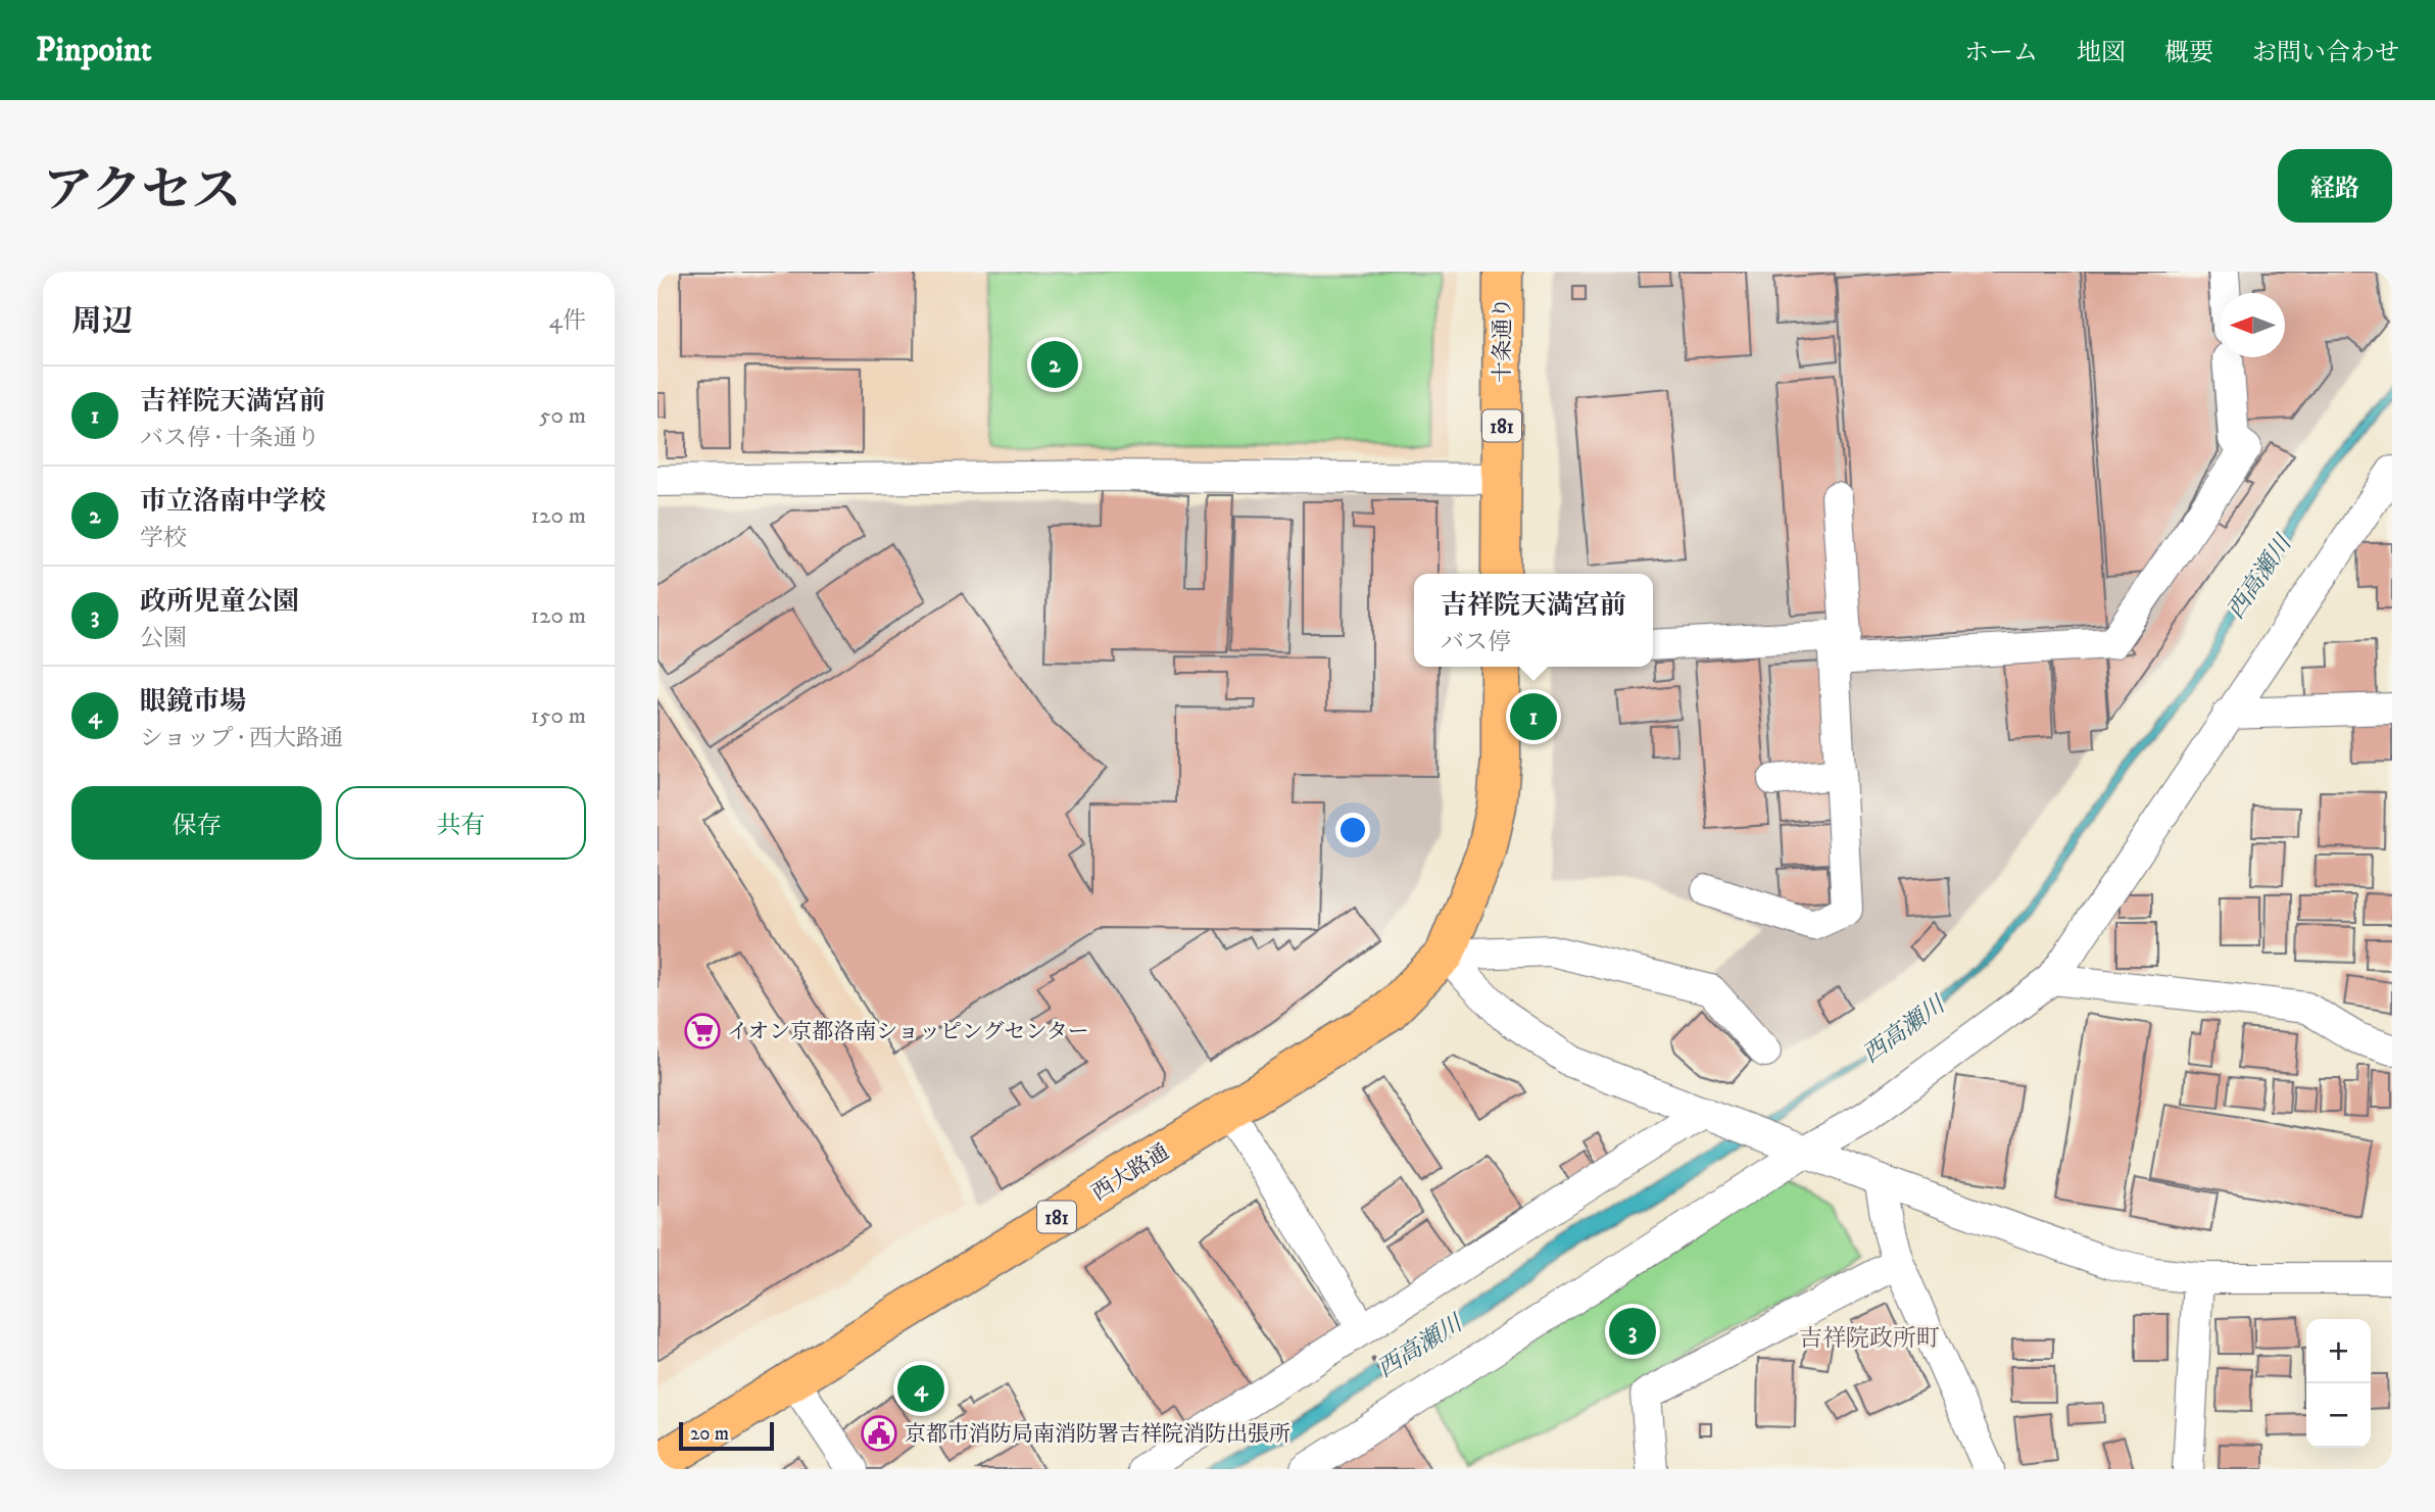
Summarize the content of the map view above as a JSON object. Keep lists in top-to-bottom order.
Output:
{
  "streets": {
    "main road": ["十条通り", "181", "西大路通"]
  },
  "crossings": [
    ["181", "西大路通"]
  ],
  "districts": ["吉祥院政所町"],
  "water": ["西高瀬川"],
  "places": {
    "supermarket": ["イオン京都洛南ショッピングセンター"],
    "public building": ["京都市消防局南消防署吉祥院消防出張所"]
  },
  "scale_bar": "20 m",
  "north": "left",
  "page": {
    "header": "Pinpoint",
    "nav": [
      "ホーム",
      "地図",
      "概要",
      "お問い合わせ"
    ],
    "title": "アクセス",
    "buttons": [
      "経路",
      ["保存", "共有"]
    ],
    "heading": ["周辺", "4件"],
    "pins": [
      "2",
      "1",
      "3",
      "4"
    ],
    "list": [
      {
        "mark": "1",
        "name": "吉祥院天満宮前",
        "note": "バス停 · 十条通り",
        "value": "50 m"
      },
      {
        "mark": "2",
        "name": "市立洛南中学校",
        "note": "学校",
        "value": "120 m"
      },
      {
        "mark": "3",
        "name": "政所児童公園",
        "note": "公園",
        "value": "120 m"
      },
      {
        "mark": "4",
        "name": "眼鏡市場",
        "note": "ショップ · 西大路通",
        "value": "150 m"
      }
    ],
    "popup": ["吉祥院天満宮前", "バス停"],
    "map_buttons": ["+", "−"],
    "scale": "20 m"
  }
}
